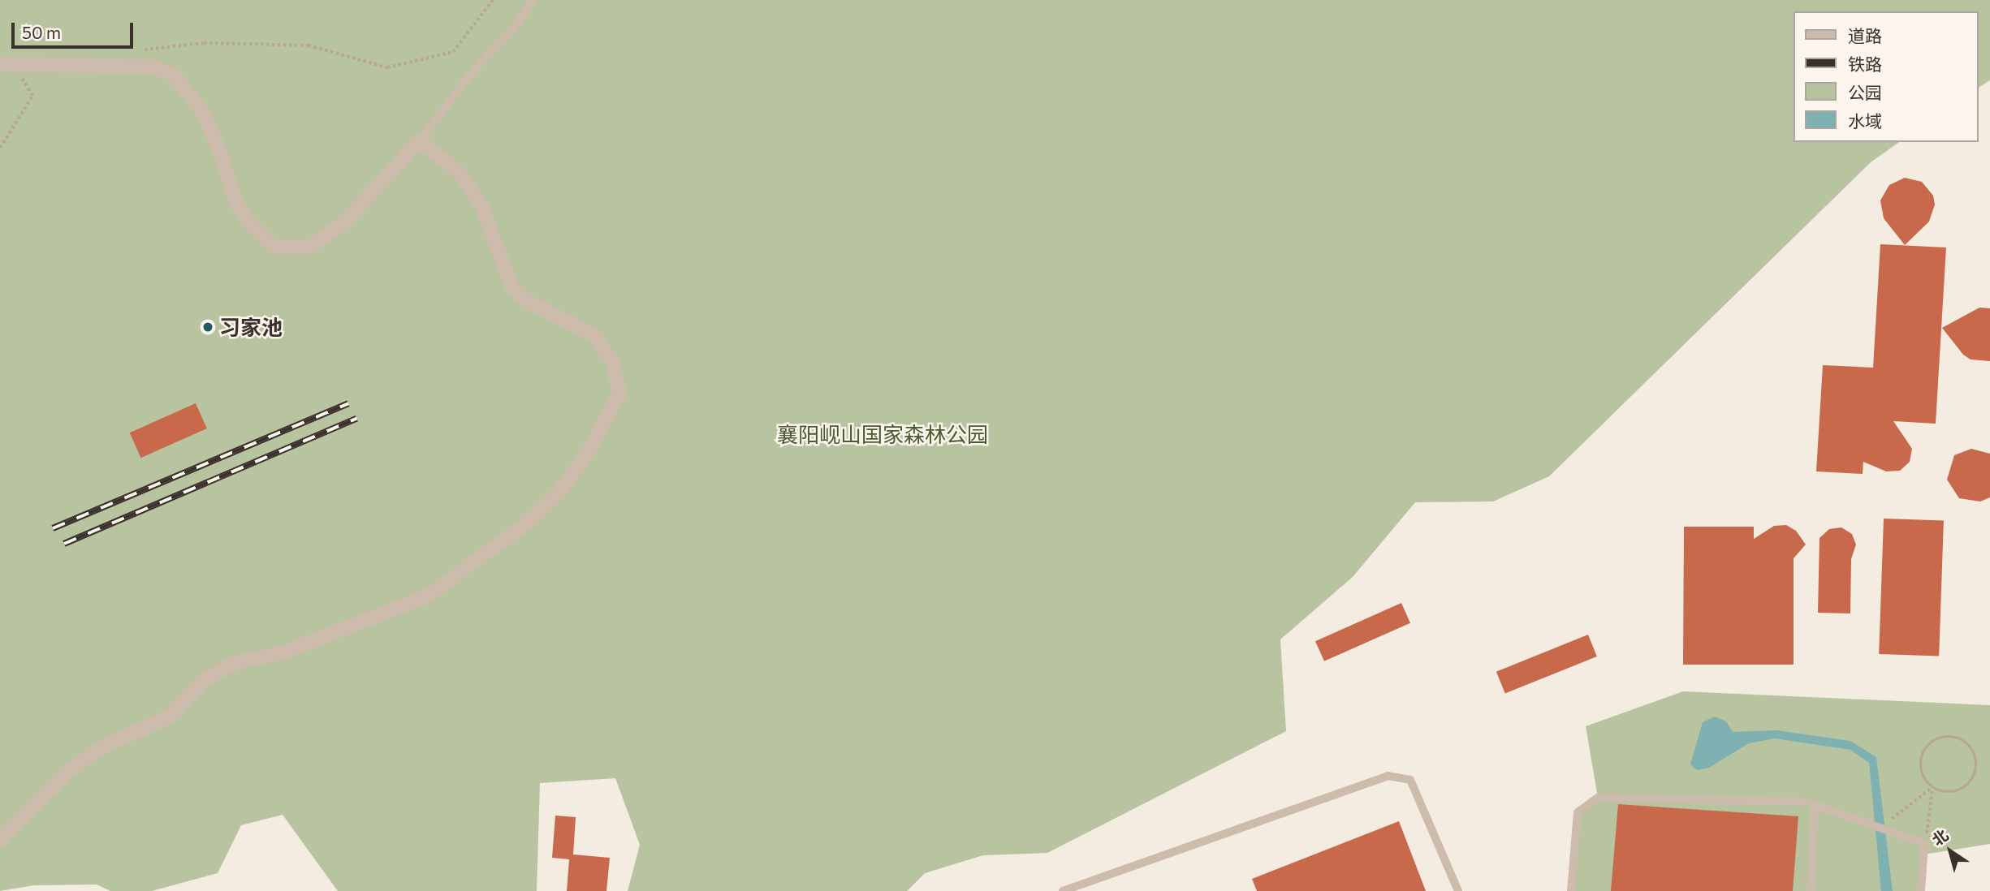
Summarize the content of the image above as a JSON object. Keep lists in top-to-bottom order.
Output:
{
  "parks": ["襄阳岘山国家森林公园"],
  "places": ["习家池"],
  "legend": [
    "道路",
    "铁路",
    "公园",
    "水域"
  ],
  "scale_bar": "50 m",
  "north": "top left"
}
